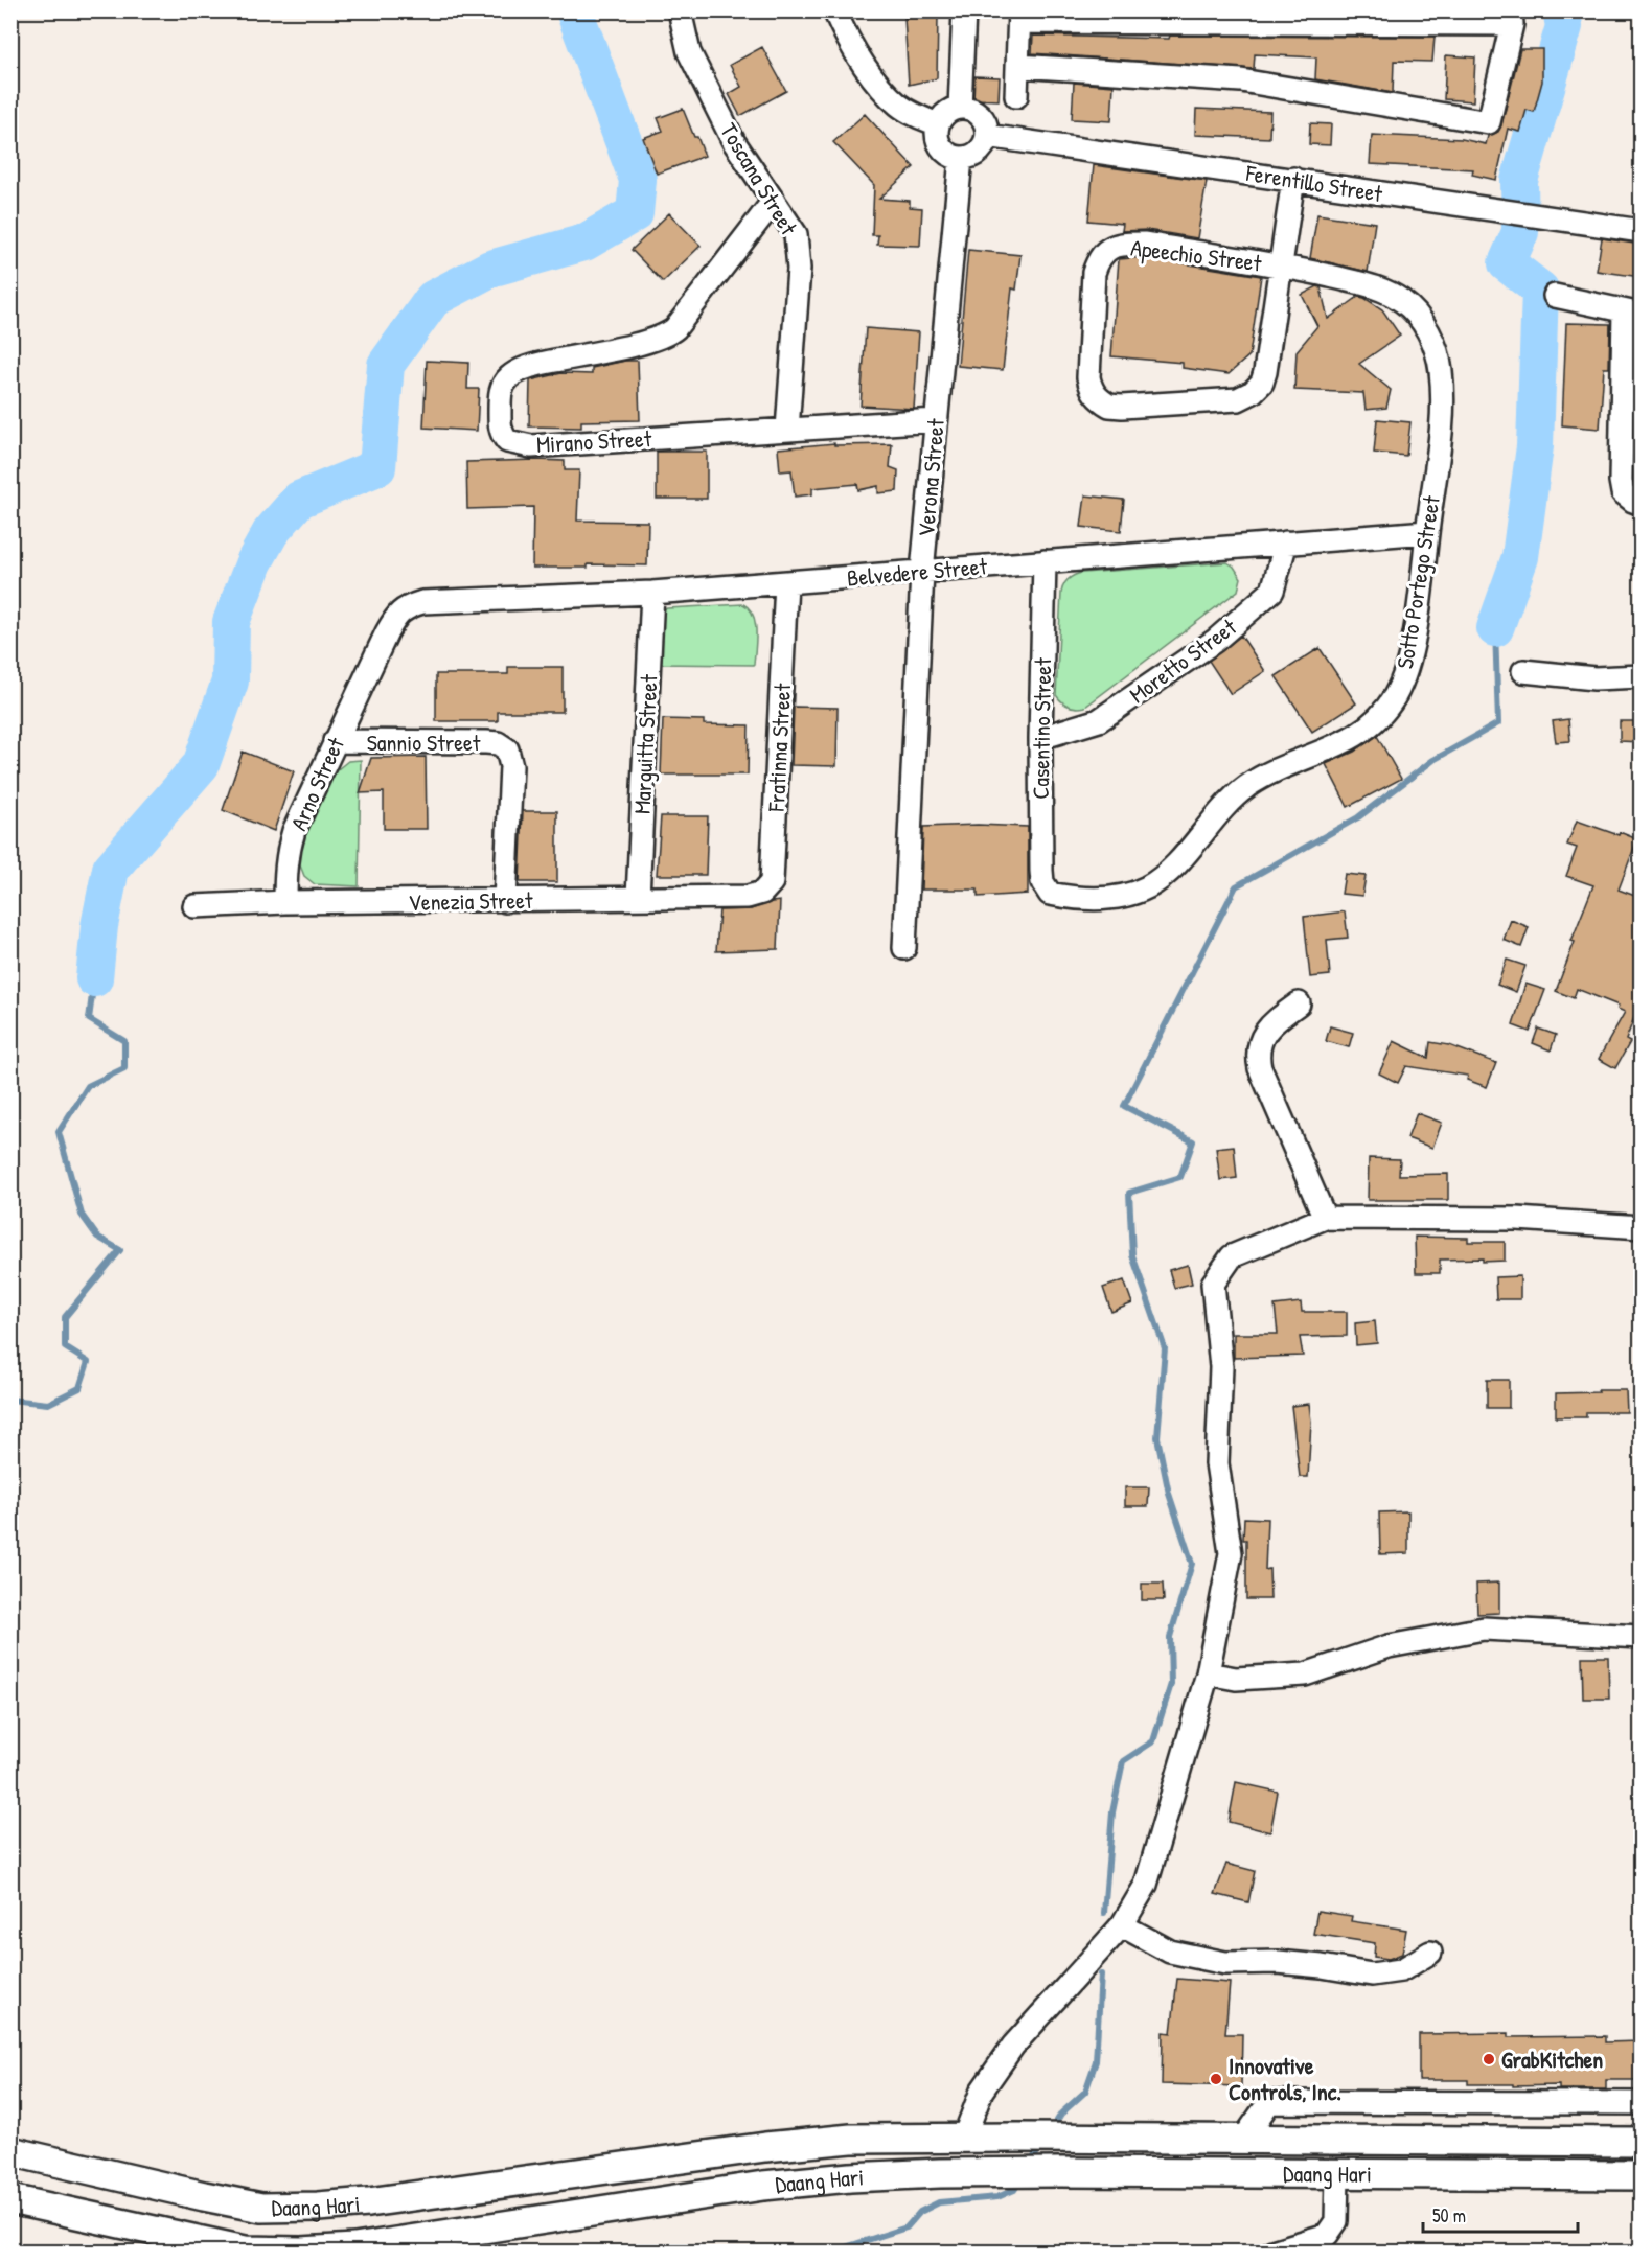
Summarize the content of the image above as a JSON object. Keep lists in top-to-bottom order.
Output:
{
  "streets": {
    "main road": ["Daang Hari"],
    "street": [
      "Toscana Street",
      "Ferentillo Street",
      "Apeechio Street",
      "Mirano Street",
      "Verona Street",
      "Belvedere Street",
      "Sotto Portego Street",
      "Moretto Street",
      "Casentino Street",
      "Sannio Street",
      "Marguitta Street",
      "Fratinna Street",
      "Arno Street",
      "Venezia Street"
    ]
  },
  "crossings": [
    ["Toscana Street", "Mirano Street"],
    ["Ferentillo Street", "Verona Street"],
    ["Apeechio Street", "Sotto Portego Street"],
    ["Mirano Street", "Verona Street"],
    ["Verona Street", "Belvedere Street"],
    ["Belvedere Street", "Sotto Portego Street"],
    ["Belvedere Street", "Moretto Street"],
    ["Belvedere Street", "Casentino Street"],
    ["Belvedere Street", "Marguitta Street"],
    ["Belvedere Street", "Fratinna Street"],
    ["Belvedere Street", "Arno Street"],
    ["Sotto Portego Street", "Casentino Street"],
    ["Moretto Street", "Casentino Street"],
    ["Sannio Street", "Arno Street"],
    ["Sannio Street", "Venezia Street"],
    ["Marguitta Street", "Venezia Street"],
    ["Fratinna Street", "Venezia Street"],
    ["Arno Street", "Venezia Street"]
  ],
  "places": ["GrabKitchen", "Innovative Controls, Inc."],
  "scale_bar": "50 m"
}
